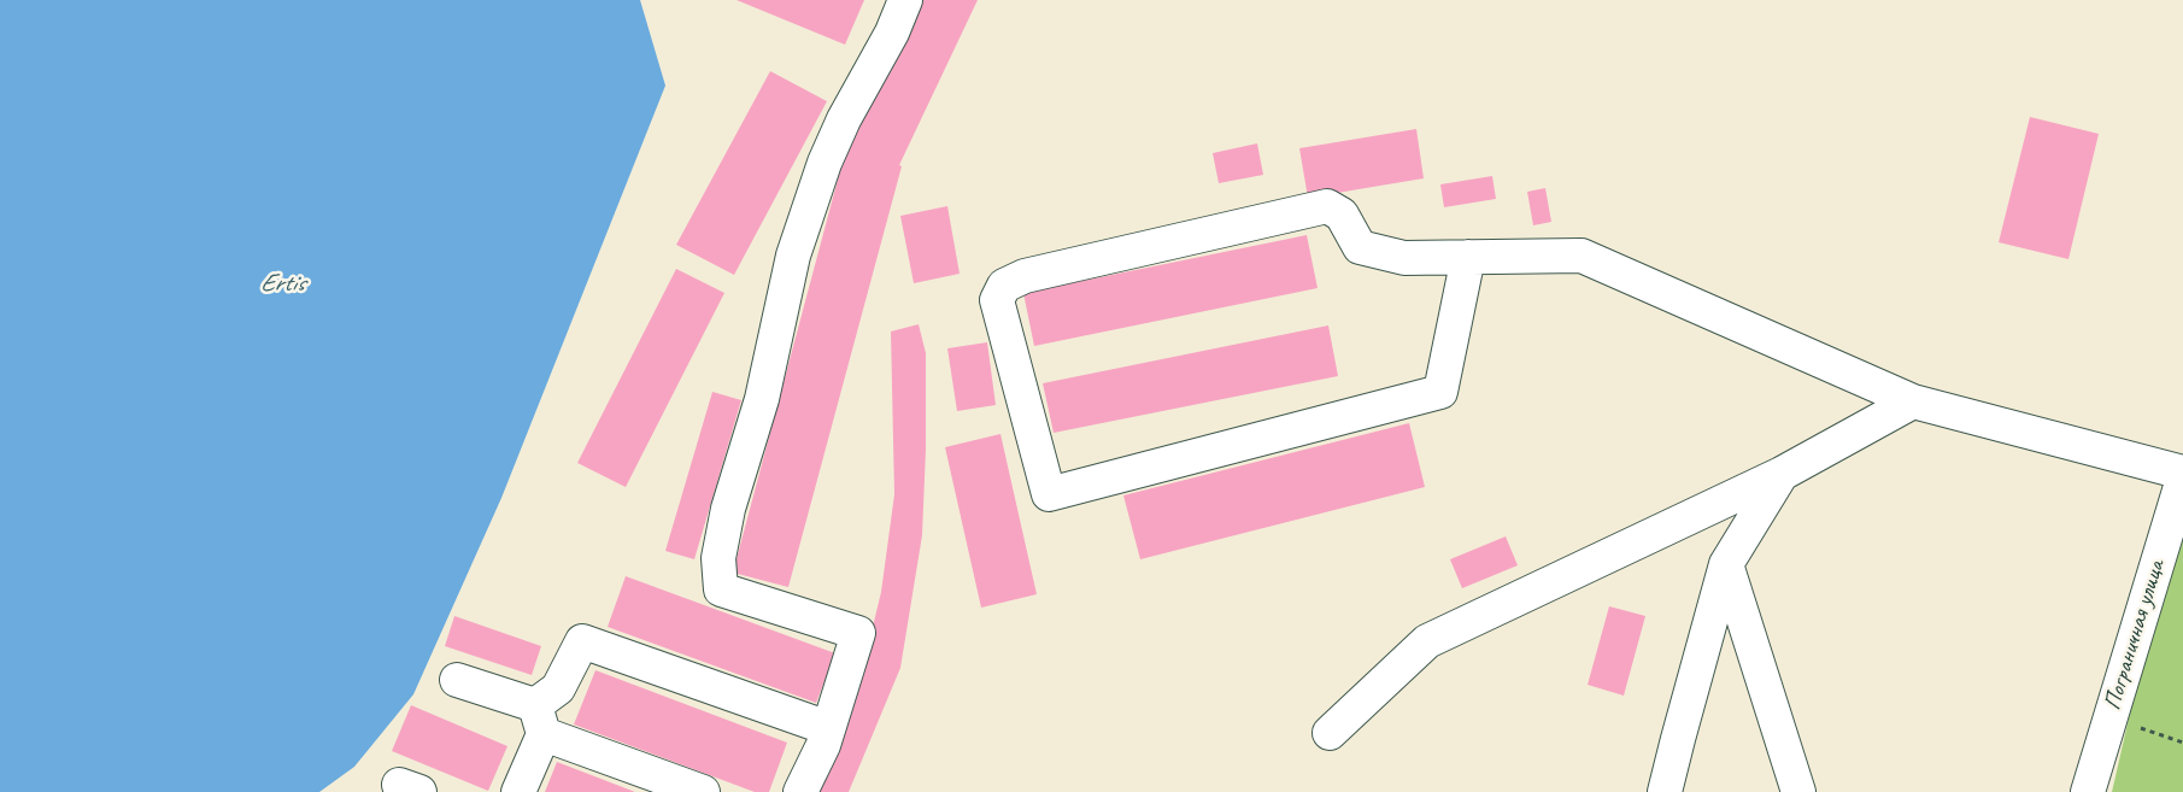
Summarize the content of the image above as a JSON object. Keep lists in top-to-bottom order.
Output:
{
  "streets": {
    "main road": ["Пограничная улица"]
  },
  "water": ["Ertis"]
}
